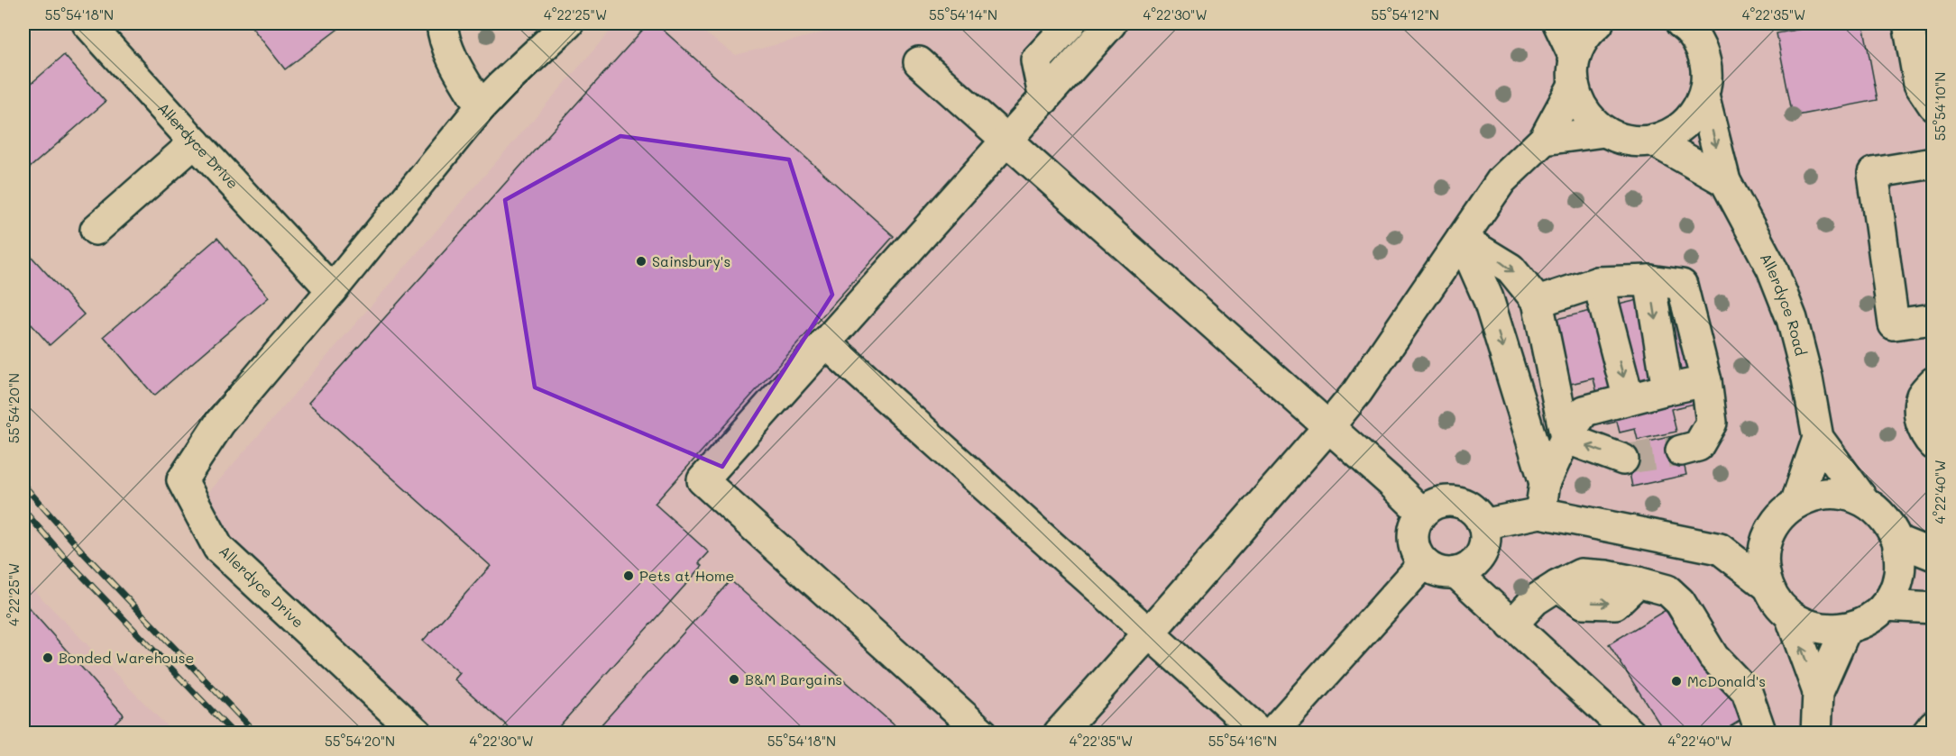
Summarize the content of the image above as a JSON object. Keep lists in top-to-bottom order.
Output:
{
  "streets": {
    "street": ["Allerdyce Drive", "Allerdyce Road"]
  },
  "places": [
    "Sainsbury's",
    "Pets at Home",
    "Bonded Warehouse",
    "B&M Bargains",
    "McDonald's"
  ],
  "coordinates": [
    "55°54'18\"N",
    "4°22'25\"W",
    "55°54'14\"N",
    "4°22'30\"W",
    "55°54'12\"N",
    "4°22'35\"W",
    "55°54'10\"N",
    "55°54'20\"N",
    "4°22'40\"W",
    "55°54'16\"N"
  ]
}
